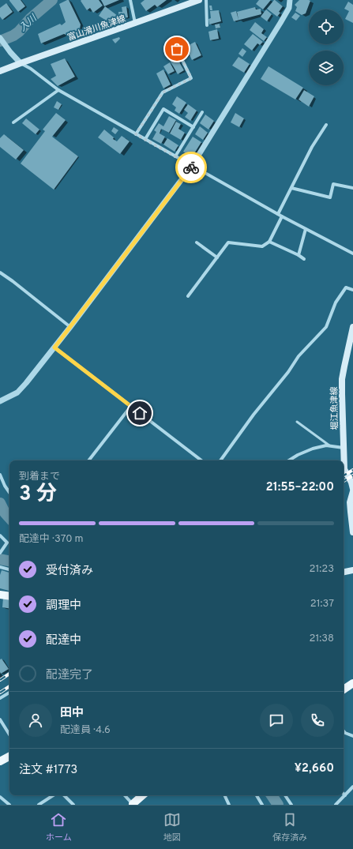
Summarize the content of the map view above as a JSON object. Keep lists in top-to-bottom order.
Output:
{
  "streets": {
    "main road": ["富山滑川魚津線", "堀江魚津線"]
  },
  "water": ["入川"],
  "page": {
    "heading": ["3 分", "到着まで", "21:55–22:00"],
    "panel": [
      "田中",
      "配達員 · 4.6",
      "注文 #1773",
      "¥2,660"
    ],
    "bar": "配達中 · 370 m",
    "list": [
      ["受付済み", "21:23"],
      ["調理中", "21:37"],
      ["配達中", "21:38"],
      "配達完了"
    ],
    "tabs": ["ホーム", "地図", "保存済み"]
  }
}
